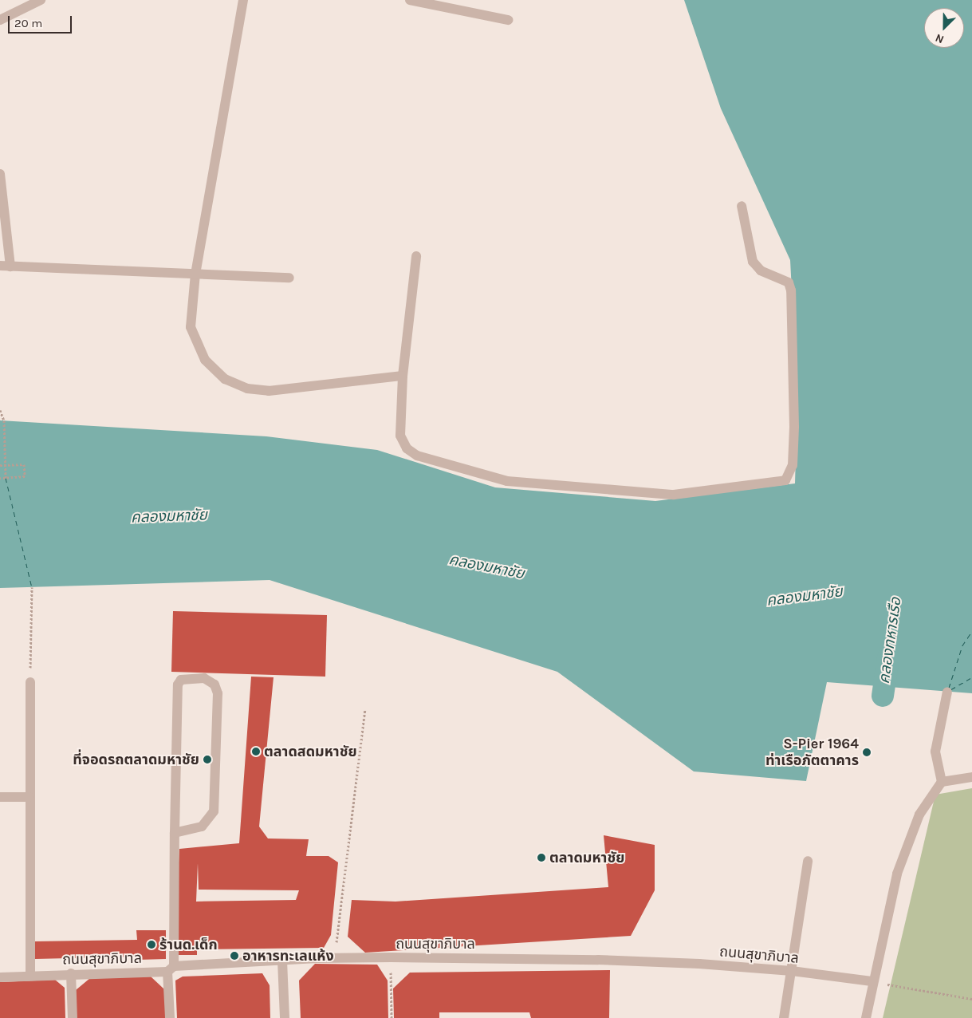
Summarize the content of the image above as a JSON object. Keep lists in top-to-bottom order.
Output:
{
  "streets": {
    "street": ["ถนนสุขาภิบาล"]
  },
  "water": ["คลองมหาชัย", "คลองทหารเรือ"],
  "places": [
    "ตลาดสดมหาชัย",
    "S-Pier 1964 ท่าเรือภัตตาคาร",
    "ที่จอดรถตลาดมหาชัย",
    "ตลาดมหาชัย",
    "ร้านด.เด็ก",
    "อาหารทะเลแห้ง"
  ],
  "scale_bar": "20 m",
  "north": "bottom left"
}
